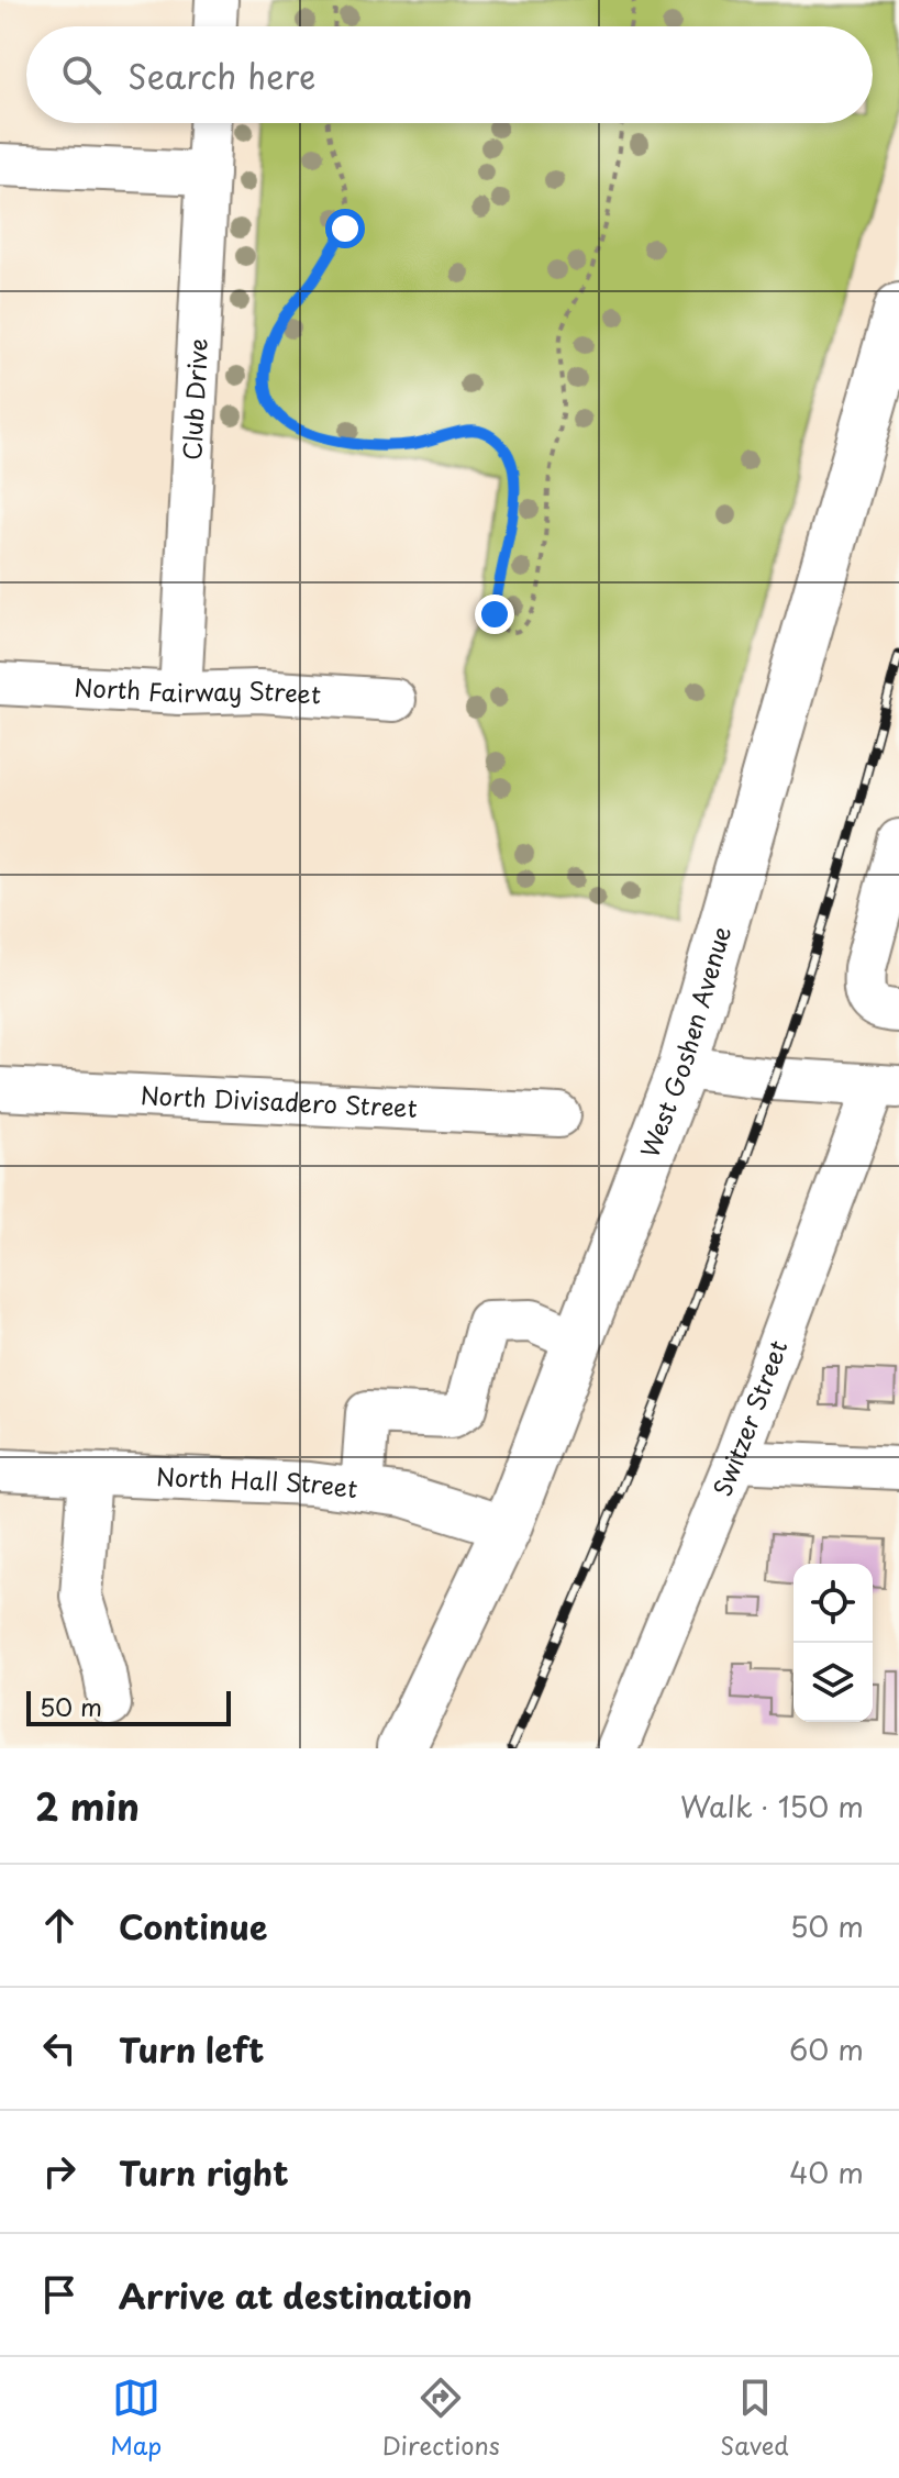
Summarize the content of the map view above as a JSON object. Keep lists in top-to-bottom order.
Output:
{
  "streets": {
    "main road": ["West Goshen Avenue"],
    "street": [
      "Club Drive",
      "North Fairway Street",
      "North Divisadero Street",
      "Switzer Street",
      "North Hall Street"
    ]
  },
  "crossings": [
    ["Club Drive", "North Fairway Street"],
    ["West Goshen Avenue", "North Hall Street"]
  ],
  "scale_bar": "50 m",
  "page": {
    "search": "Search here",
    "scale": "50 m",
    "heading": ["2 min", "Walk · 150 m"],
    "list": [
      ["Continue", "50 m"],
      ["Turn left", "60 m"],
      ["Turn right", "40 m"],
      "Arrive at destination"
    ],
    "nav": ["Map", "Directions", "Saved"]
  }
}
